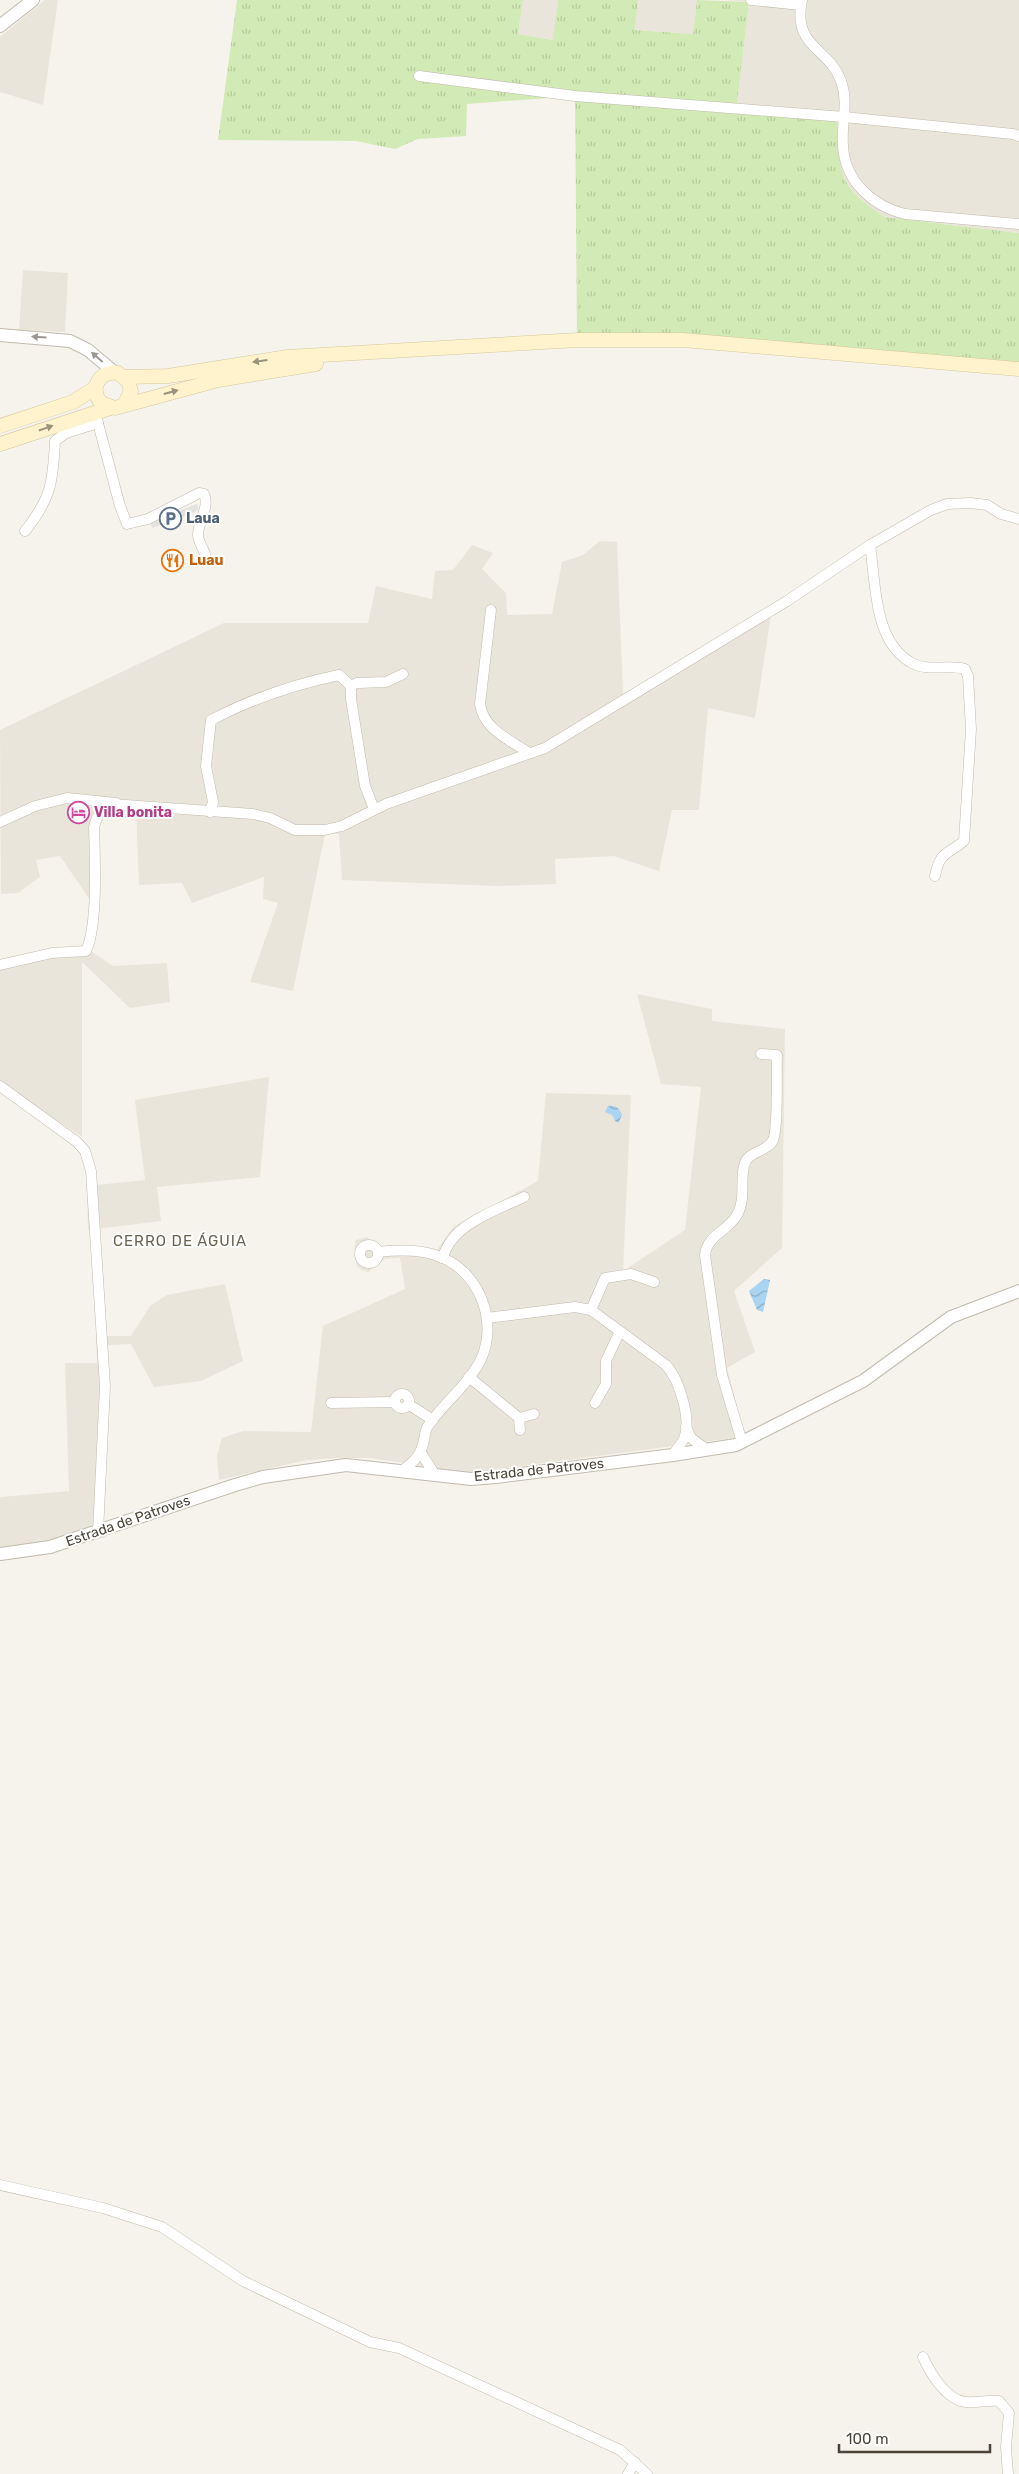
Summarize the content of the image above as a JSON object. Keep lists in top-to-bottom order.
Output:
{
  "streets": {
    "street": ["Estrada de Patroves"]
  },
  "districts": ["CERRO DE ÁGUIA"],
  "places": {
    "parking": ["Laua"],
    "restaurant": ["Luau"],
    "hotel": ["Villa bonita"]
  },
  "scale_bar": "100 m"
}
